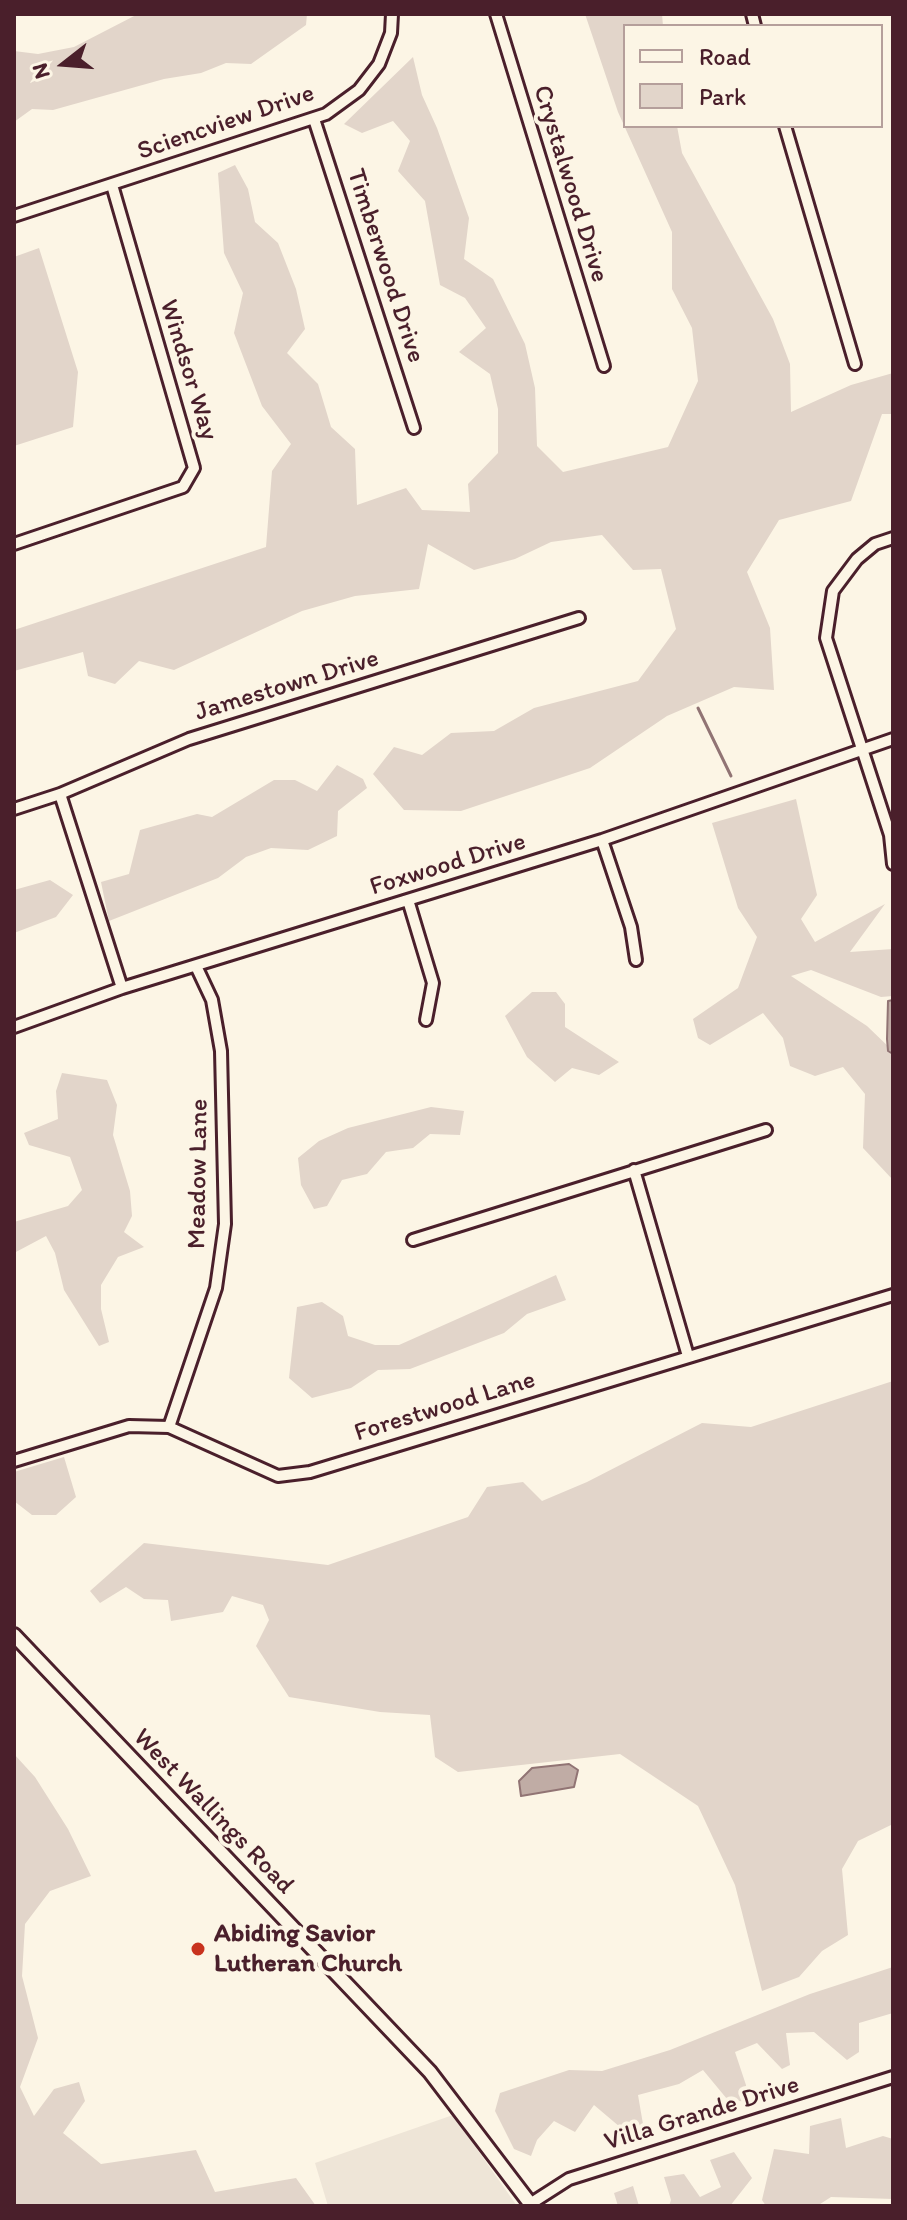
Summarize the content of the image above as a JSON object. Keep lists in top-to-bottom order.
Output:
{
  "streets": {
    "street": [
      "Sciencview Drive",
      "Crystalwood Drive",
      "Timberwood Drive",
      "Windsor Way",
      "Jamestown Drive",
      "Foxwood Drive",
      "Meadow Lane",
      "Forestwood Lane",
      "West Wallings Road",
      "Villa Grande Drive"
    ]
  },
  "crossings": [
    ["Sciencview Drive", "Timberwood Drive"],
    ["Sciencview Drive", "Windsor Way"],
    ["Foxwood Drive", "Meadow Lane"],
    ["Meadow Lane", "Forestwood Lane"],
    ["West Wallings Road", "Villa Grande Drive"]
  ],
  "places": ["Abiding Savior Lutheran Church"],
  "legend": ["Road", "Park"],
  "north": "left"
}
